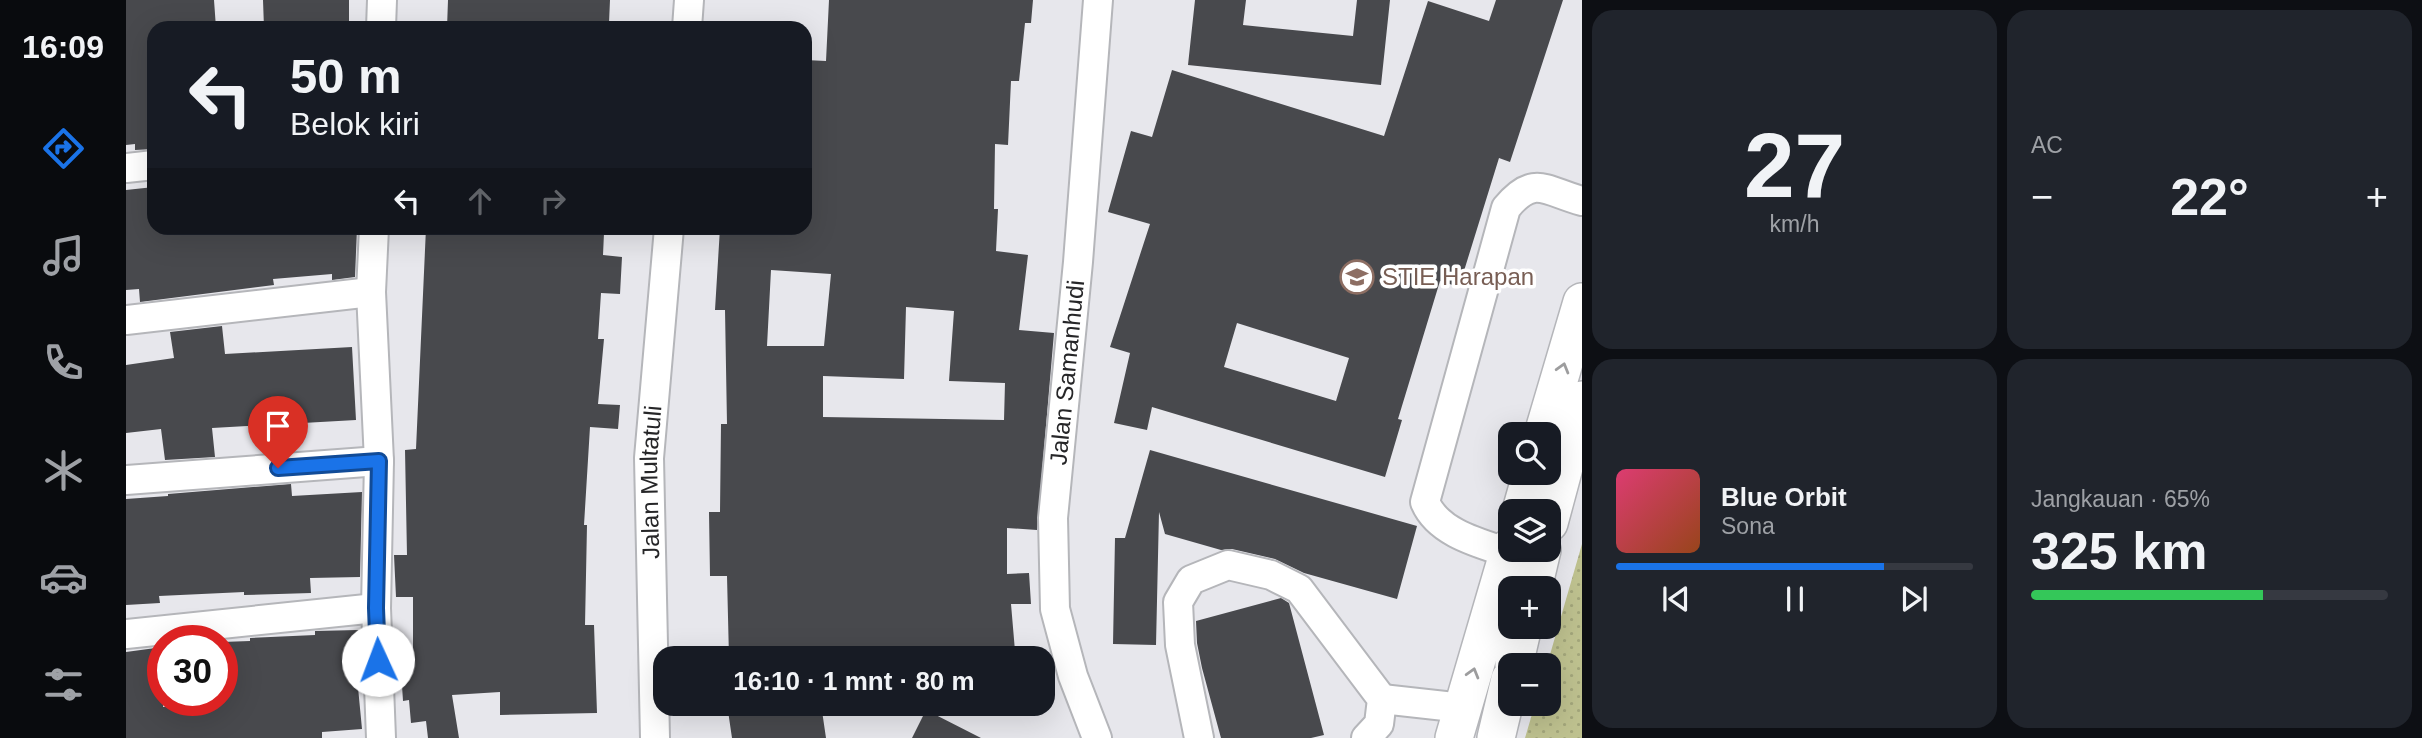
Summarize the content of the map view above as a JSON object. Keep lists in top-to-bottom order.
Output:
{
  "streets": {
    "street": ["Jalan Samanhudi", "Jalan Multatuli"]
  },
  "places": {
    "school or university": ["STIE Harapan"]
  },
  "page": {
    "tabs": "16:09",
    "tile": [
      ["27", "km/h"],
      "AC",
      ["Jangkauan · 65%", "325 km"]
    ],
    "turn": ["50 m", "Belok kiri"],
    "heat": ["−", "22°", "+"],
    "map_buttons": ["+", "−"],
    "song": ["Blue Orbit", "Sona"],
    "limit": "30",
    "trip": "16:10 · 1 mnt · 80 m"
  }
}
